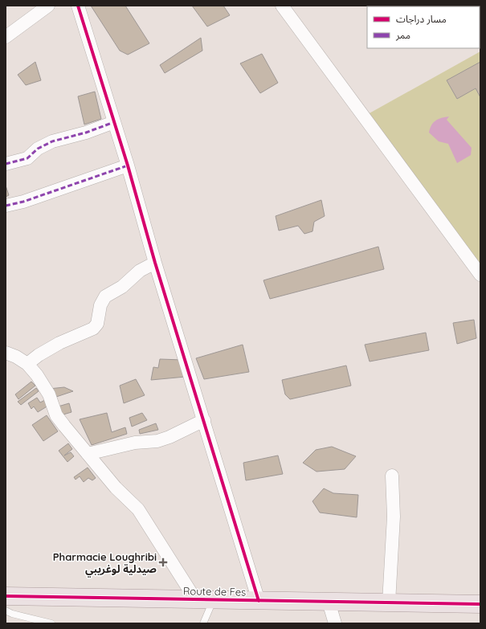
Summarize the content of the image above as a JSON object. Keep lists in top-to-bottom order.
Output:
{
  "streets": {
    "main road": ["Route de Fes"]
  },
  "places": {
    "health": ["Pharmacie Loughribi صيدلية لوغريبي"]
  },
  "legend": ["مسار دراجات", "ممر"]
}
